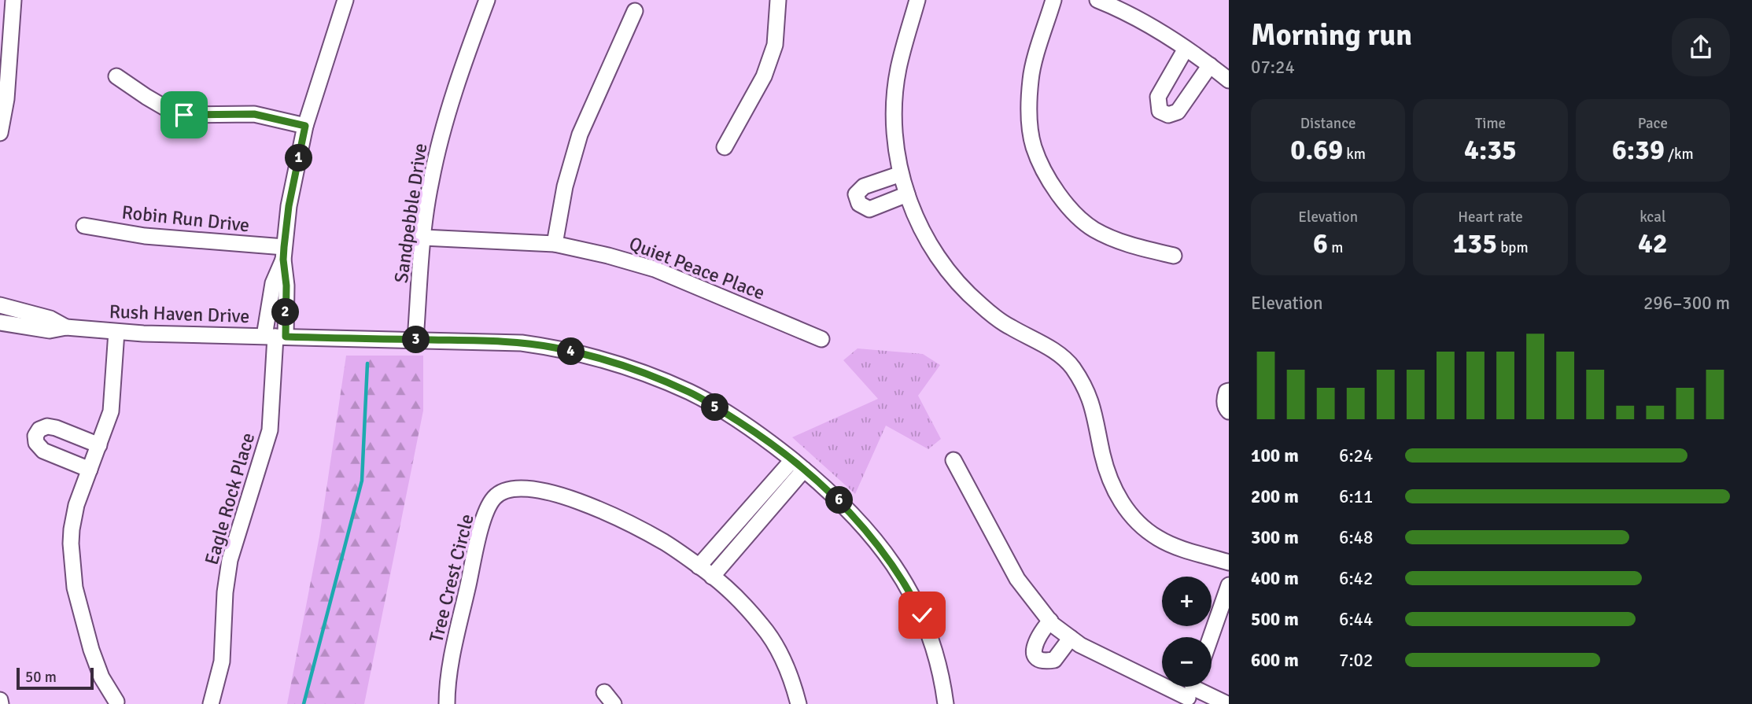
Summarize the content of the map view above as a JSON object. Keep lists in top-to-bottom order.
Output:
{
  "streets": {
    "street": [
      "Sandpebble Drive",
      "Robin Run Drive",
      "Quiet Peace Place",
      "Rush Haven Drive",
      "Eagle Rock Place",
      "Tree Crest Circle"
    ]
  },
  "crossings": [
    ["Sandpebble Drive", "Quiet Peace Place"],
    ["Sandpebble Drive", "Rush Haven Drive"],
    ["Robin Run Drive", "Eagle Rock Place"],
    ["Rush Haven Drive", "Eagle Rock Place"]
  ],
  "scale_bar": "50 m",
  "page": {
    "heading": ["Morning run", "07:24"],
    "stats": [
      ["Distance", "0.69 km"],
      ["Time", "4:35"],
      ["Pace", "6:39 /km"],
      ["Elevation", "6 m"],
      ["Heart rate", "135 bpm"],
      ["kcal", "42"]
    ],
    "pins": [
      "1",
      "2",
      "3",
      "4",
      "5",
      "6"
    ],
    "chart": ["Elevation", "296–300 m"],
    "list": [
      {
        "name": "100 m",
        "note": "6:24"
      },
      {
        "name": "200 m",
        "note": "6:11"
      },
      {
        "name": "300 m",
        "note": "6:48"
      },
      {
        "name": "400 m",
        "note": "6:42"
      },
      {
        "name": "500 m",
        "note": "6:44"
      },
      {
        "name": "600 m",
        "note": "7:02"
      }
    ],
    "map_buttons": ["+", "−"],
    "scale": "50 m"
  }
}
